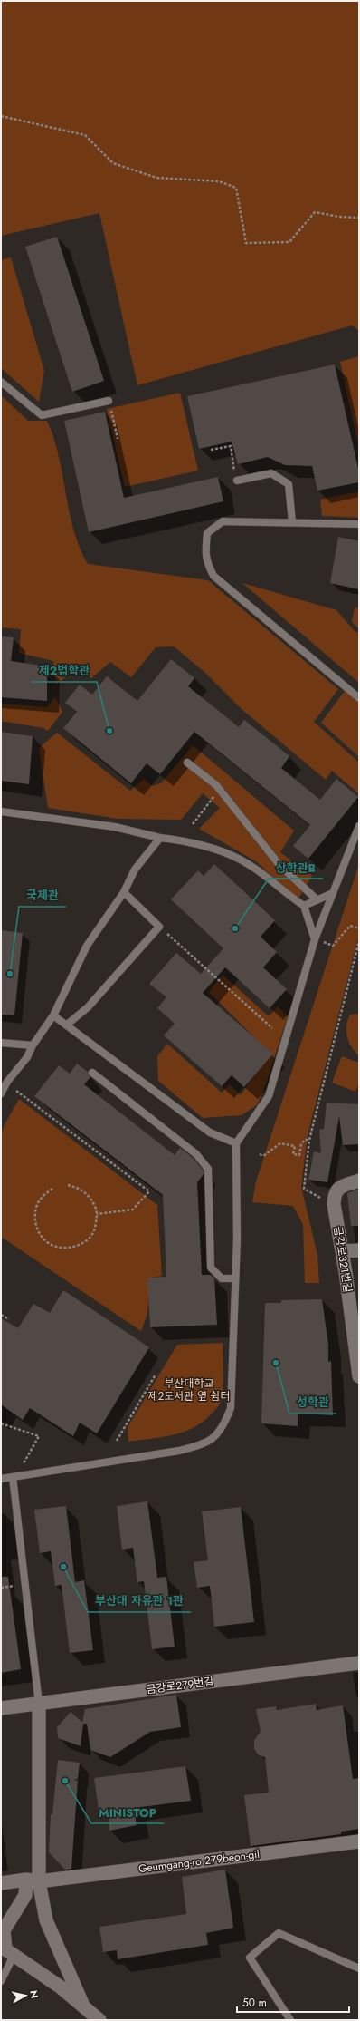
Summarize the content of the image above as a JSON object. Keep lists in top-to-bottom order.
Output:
{
  "streets": {
    "street": ["금강로321번길", "금강로279번길", "Geumgang-ro 279beon-gil"]
  },
  "parks": ["부산대학교 제2도서관 옆 쉼터"],
  "places": [
    "제2법학관",
    "상학관B",
    "국제관",
    "성학관",
    "부산대 자유관 1관",
    "MINISTOP"
  ],
  "scale_bar": "50 m",
  "north": "right"
}
